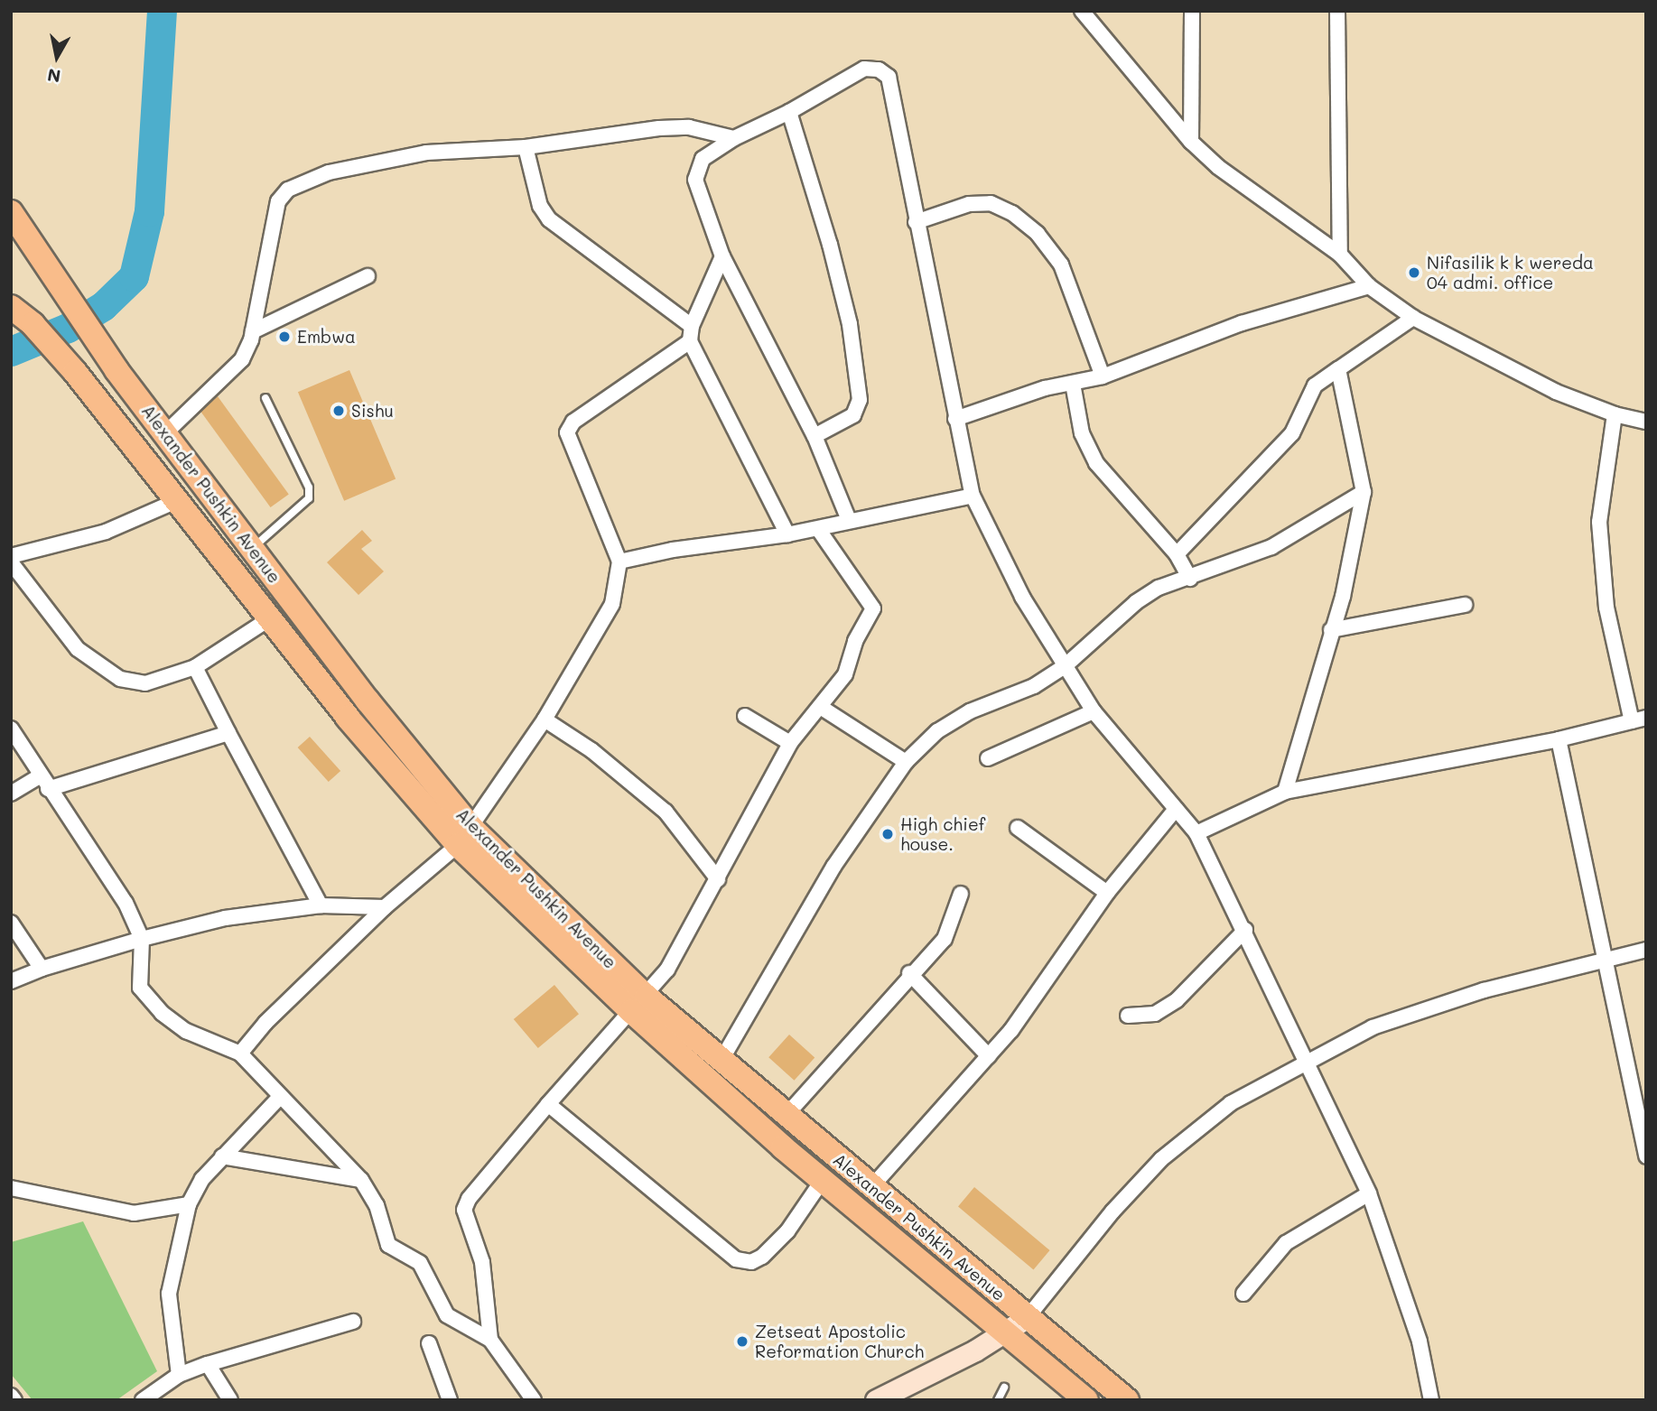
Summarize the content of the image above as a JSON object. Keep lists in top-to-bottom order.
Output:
{
  "streets": {
    "main road": ["Alexander Pushkin Avenue"]
  },
  "places": [
    "Nifasilik k k wereda 04 admi. office",
    "Embwa",
    "Sishu",
    "High chief house.",
    "Zetseat Apostolic Reformation Church"
  ],
  "north": "bottom"
}
